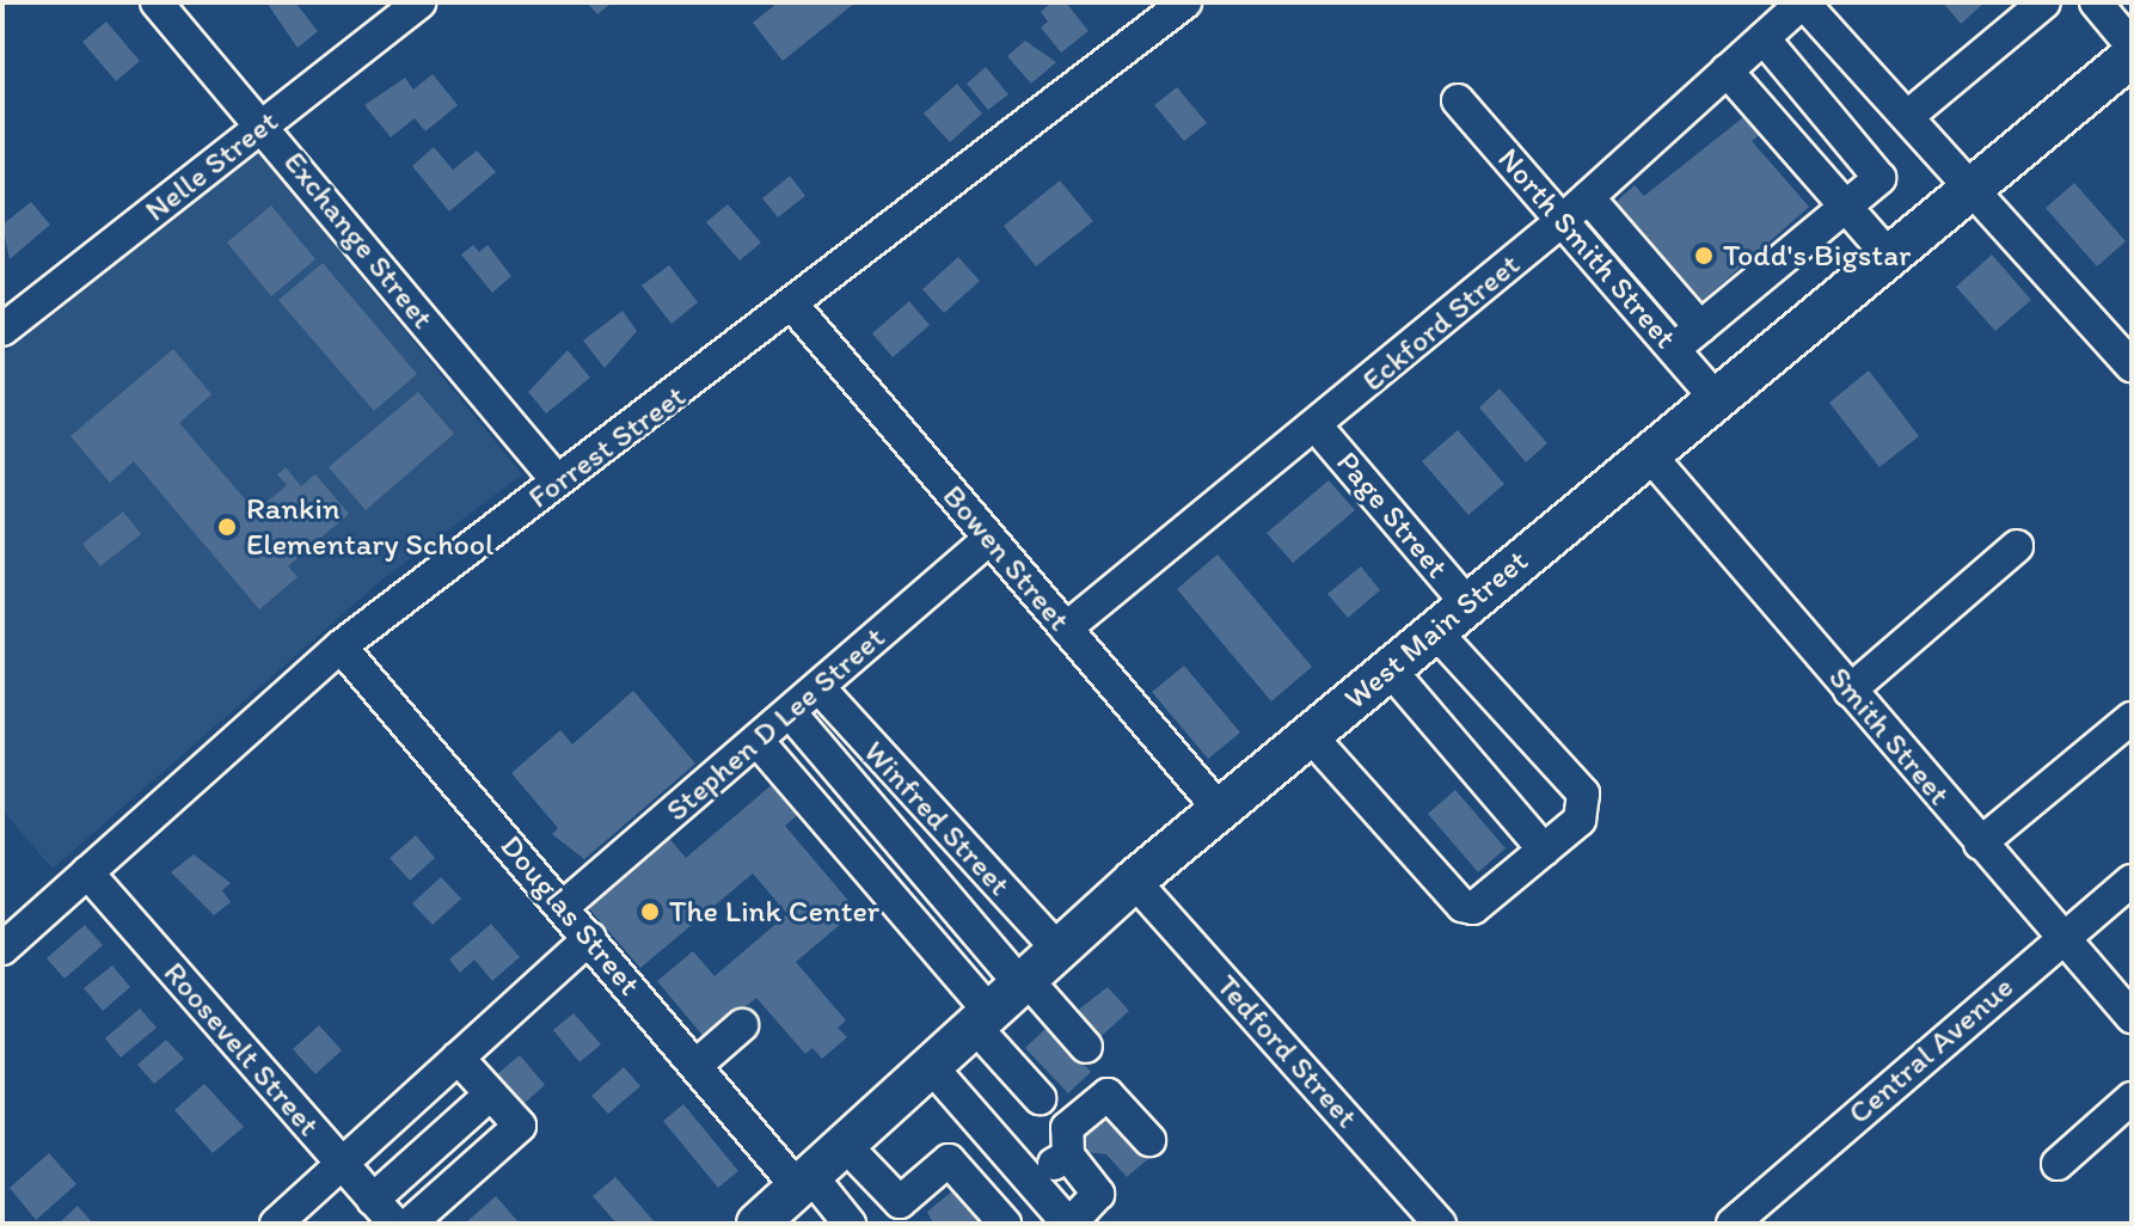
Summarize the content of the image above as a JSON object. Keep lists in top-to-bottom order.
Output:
{
  "streets": {
    "main road": ["West Main Street"],
    "street": [
      "Nelle Street",
      "Exchange Street",
      "North Smith Street",
      "Eckford Street",
      "Forrest Street",
      "Page Street",
      "Bowen Street",
      "Stephen D Lee Street",
      "Smith Street",
      "Winfred Street",
      "Douglas Street",
      "Roosevelt Street",
      "Central Avenue",
      "Tedford Street"
    ]
  },
  "crossings": [
    ["Nelle Street", "Exchange Street"],
    ["Exchange Street", "Forrest Street"],
    ["North Smith Street", "Eckford Street"],
    ["North Smith Street", "West Main Street"],
    ["Eckford Street", "Page Street"],
    ["Eckford Street", "Bowen Street"],
    ["Forrest Street", "Bowen Street"],
    ["Forrest Street", "Douglas Street"],
    ["Forrest Street", "Roosevelt Street"],
    ["Page Street", "West Main Street"],
    ["Bowen Street", "West Main Street"],
    ["Bowen Street", "Stephen D Lee Street"],
    ["West Main Street", "Smith Street"],
    ["West Main Street", "Winfred Street"],
    ["West Main Street", "Douglas Street"],
    ["West Main Street", "Tedford Street"],
    ["Stephen D Lee Street", "Winfred Street"],
    ["Stephen D Lee Street", "Douglas Street"],
    ["Smith Street", "Central Avenue"]
  ],
  "places": ["Todd's Bigstar", "Rankin Elementary School", "The Link Center"]
}
